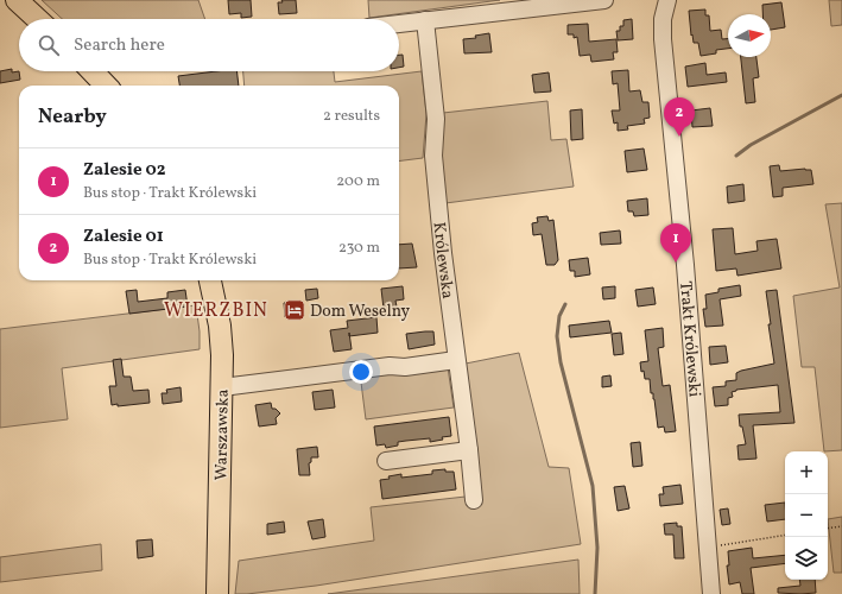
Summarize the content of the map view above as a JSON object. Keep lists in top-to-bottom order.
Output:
{
  "streets": {
    "main road": ["Warszawska"],
    "street": ["Królewska", "Trakt Królewski"]
  },
  "districts": ["WIERZBIN"],
  "places": {
    "hotel": ["Dom Weselny"]
  },
  "north": "right",
  "page": {
    "search": "Search here",
    "heading": ["Nearby", "2 results"],
    "pins": ["2", "1"],
    "list": [
      {
        "mark": "1",
        "name": "Zalesie 02",
        "note": "Bus stop · Trakt Królewski",
        "value": "200 m"
      },
      {
        "mark": "2",
        "name": "Zalesie 01",
        "note": "Bus stop · Trakt Królewski",
        "value": "230 m"
      }
    ],
    "map_buttons": ["+", "−"]
  }
}
